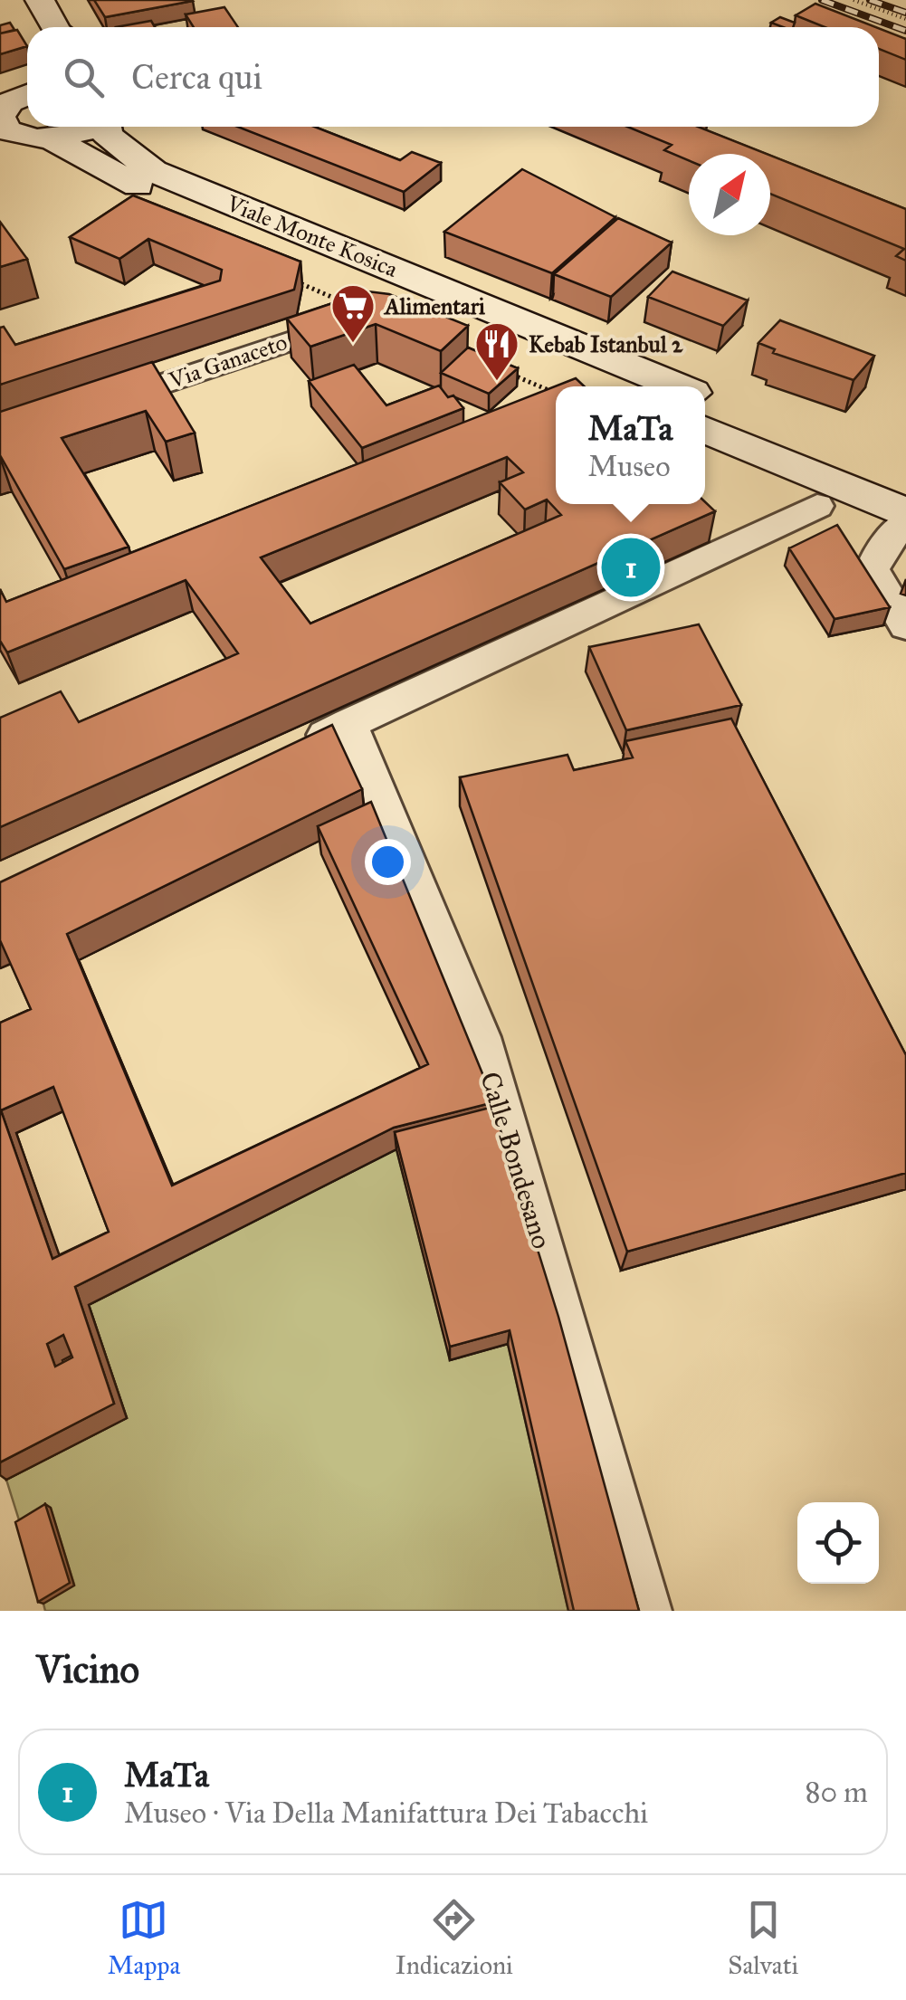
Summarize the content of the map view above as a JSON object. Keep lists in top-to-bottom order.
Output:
{
  "streets": {
    "street": ["Viale Monte Kosica", "Via Ganaceto", "Calle Bondesano"]
  },
  "places": {
    "supermarket": ["Alimentari"],
    "restaurant": ["Kebab Istanbul 2"]
  },
  "north": "top right",
  "page": {
    "search": "Cerca qui",
    "popup": ["MaTa", "Museo"],
    "pins": "1",
    "heading": "Vicino",
    "list": [
      {
        "mark": "1",
        "name": "MaTa",
        "note": "Museo · Via Della Manifattura Dei Tabacchi",
        "value": "80 m"
      }
    ],
    "nav": ["Mappa", "Indicazioni", "Salvati"]
  }
}
